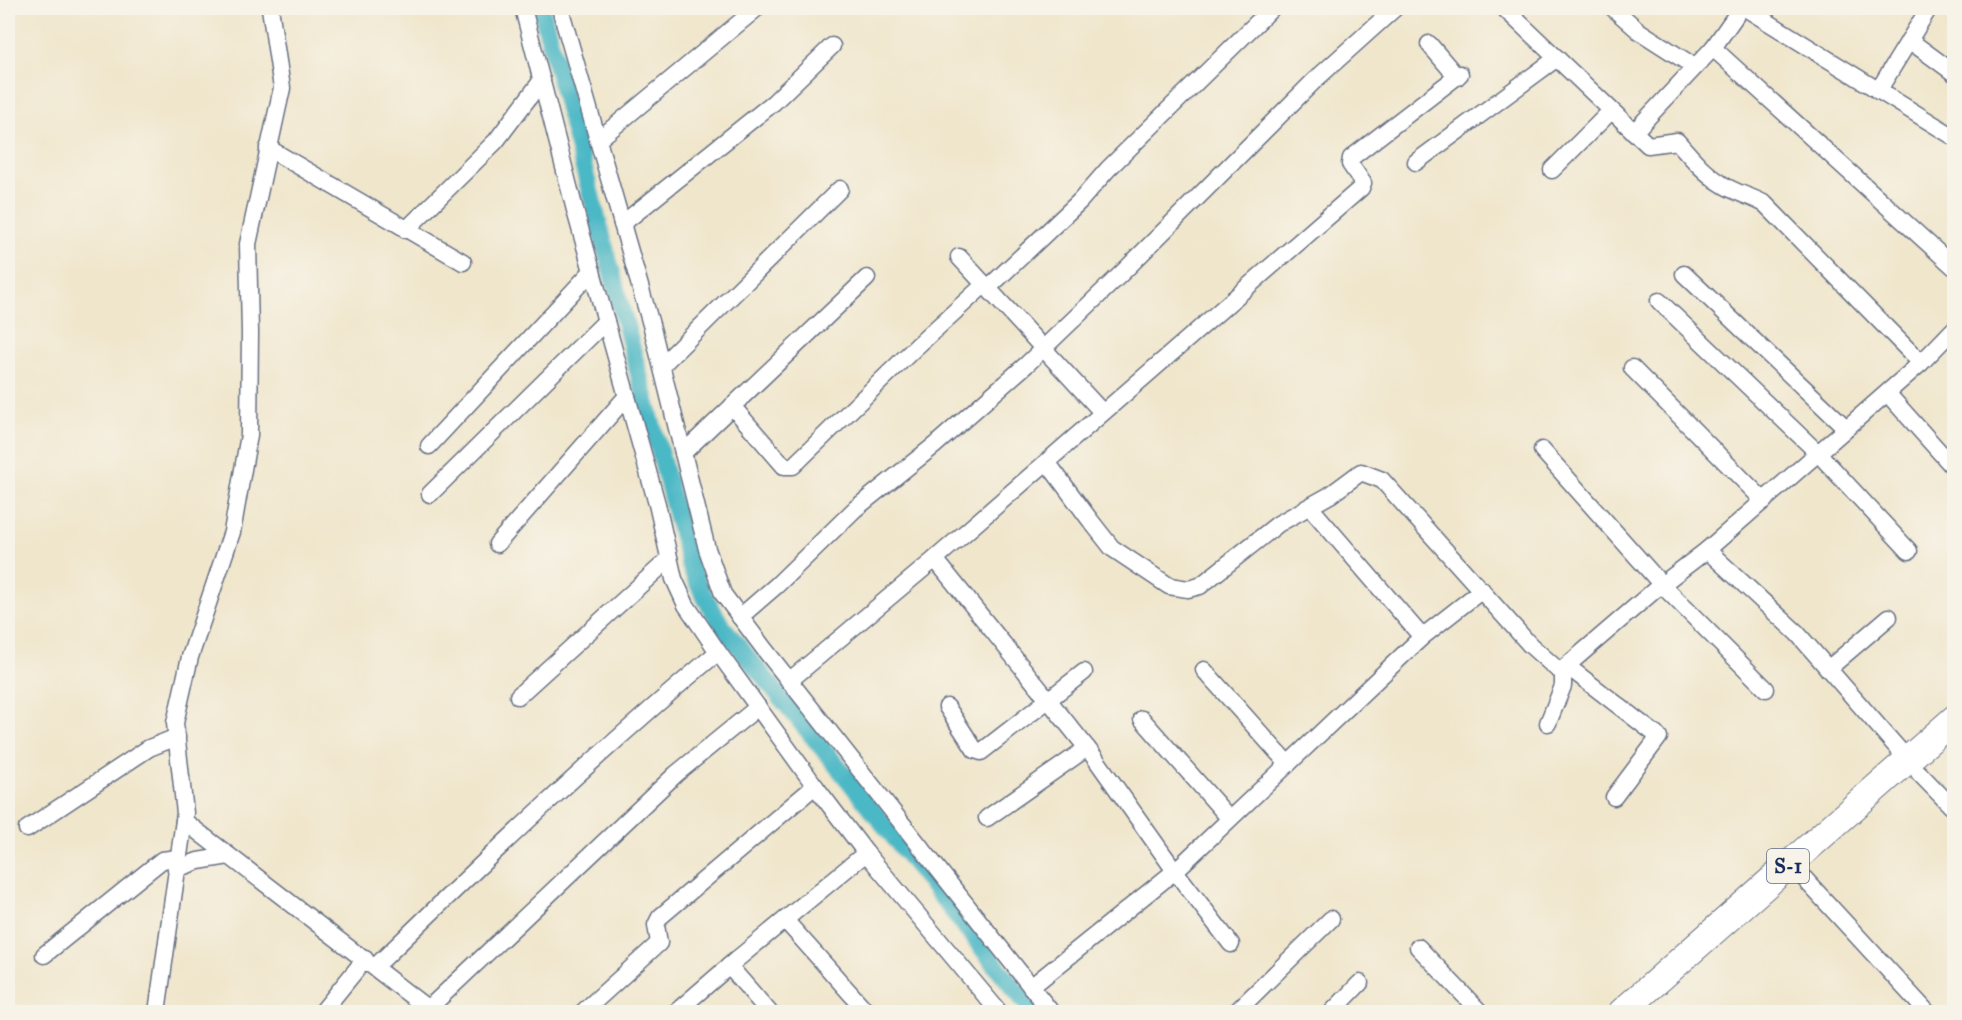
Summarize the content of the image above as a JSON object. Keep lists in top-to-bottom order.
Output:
{
  "streets": {
    "main road": ["S-1"]
  }
}
